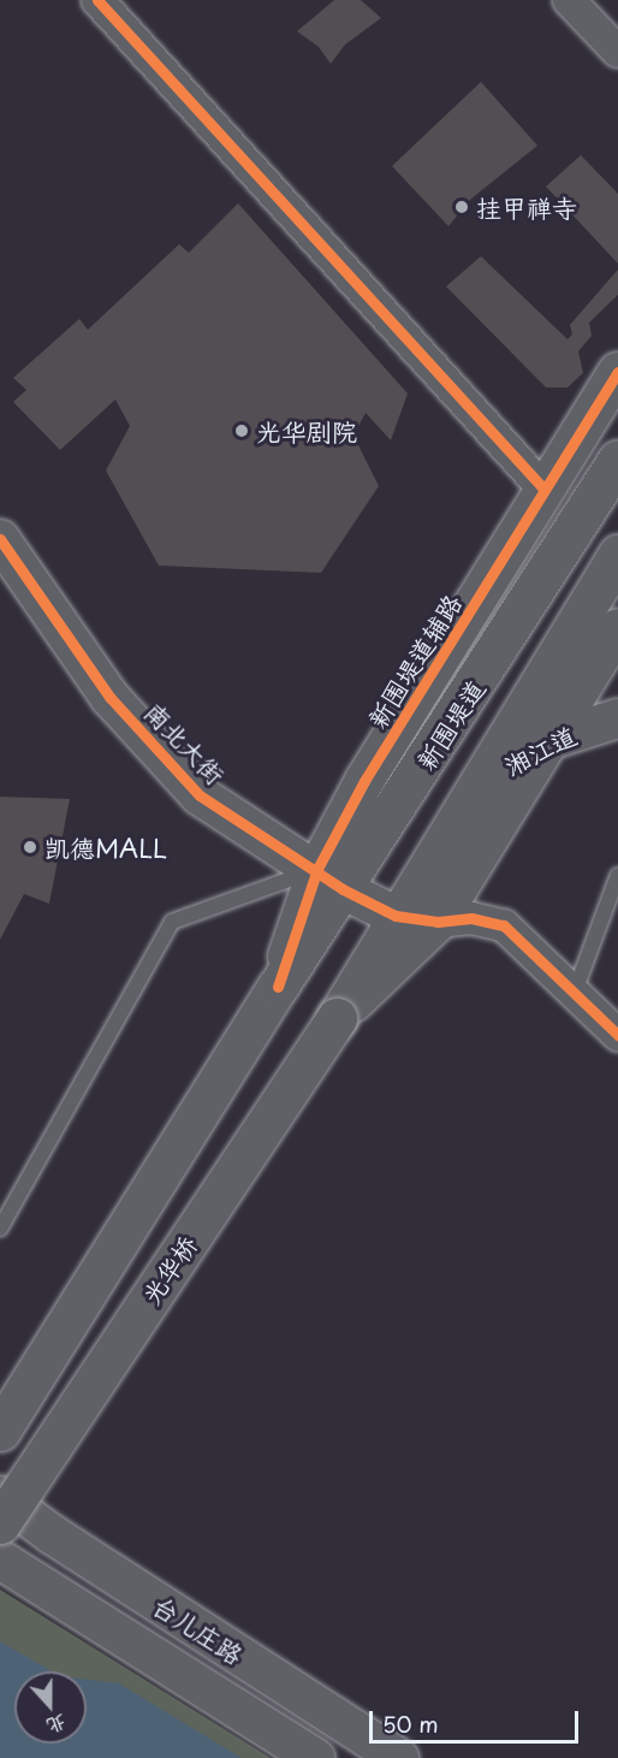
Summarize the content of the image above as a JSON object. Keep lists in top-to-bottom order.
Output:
{
  "streets": {
    "highway": ["新围堤道", "光华桥"],
    "street": [
      "新围堤道辅路",
      "南北大街",
      "湘江道",
      "台儿庄路"
    ]
  },
  "crossings": [
    ["新围堤道辅路", "新围堤道"],
    ["新围堤道辅路", "南北大街"],
    ["新围堤道", "南北大街"]
  ],
  "places": ["挂甲禅寺", "光华剧院", "凯德MALL"],
  "scale_bar": "50 m",
  "north": "bottom"
}
